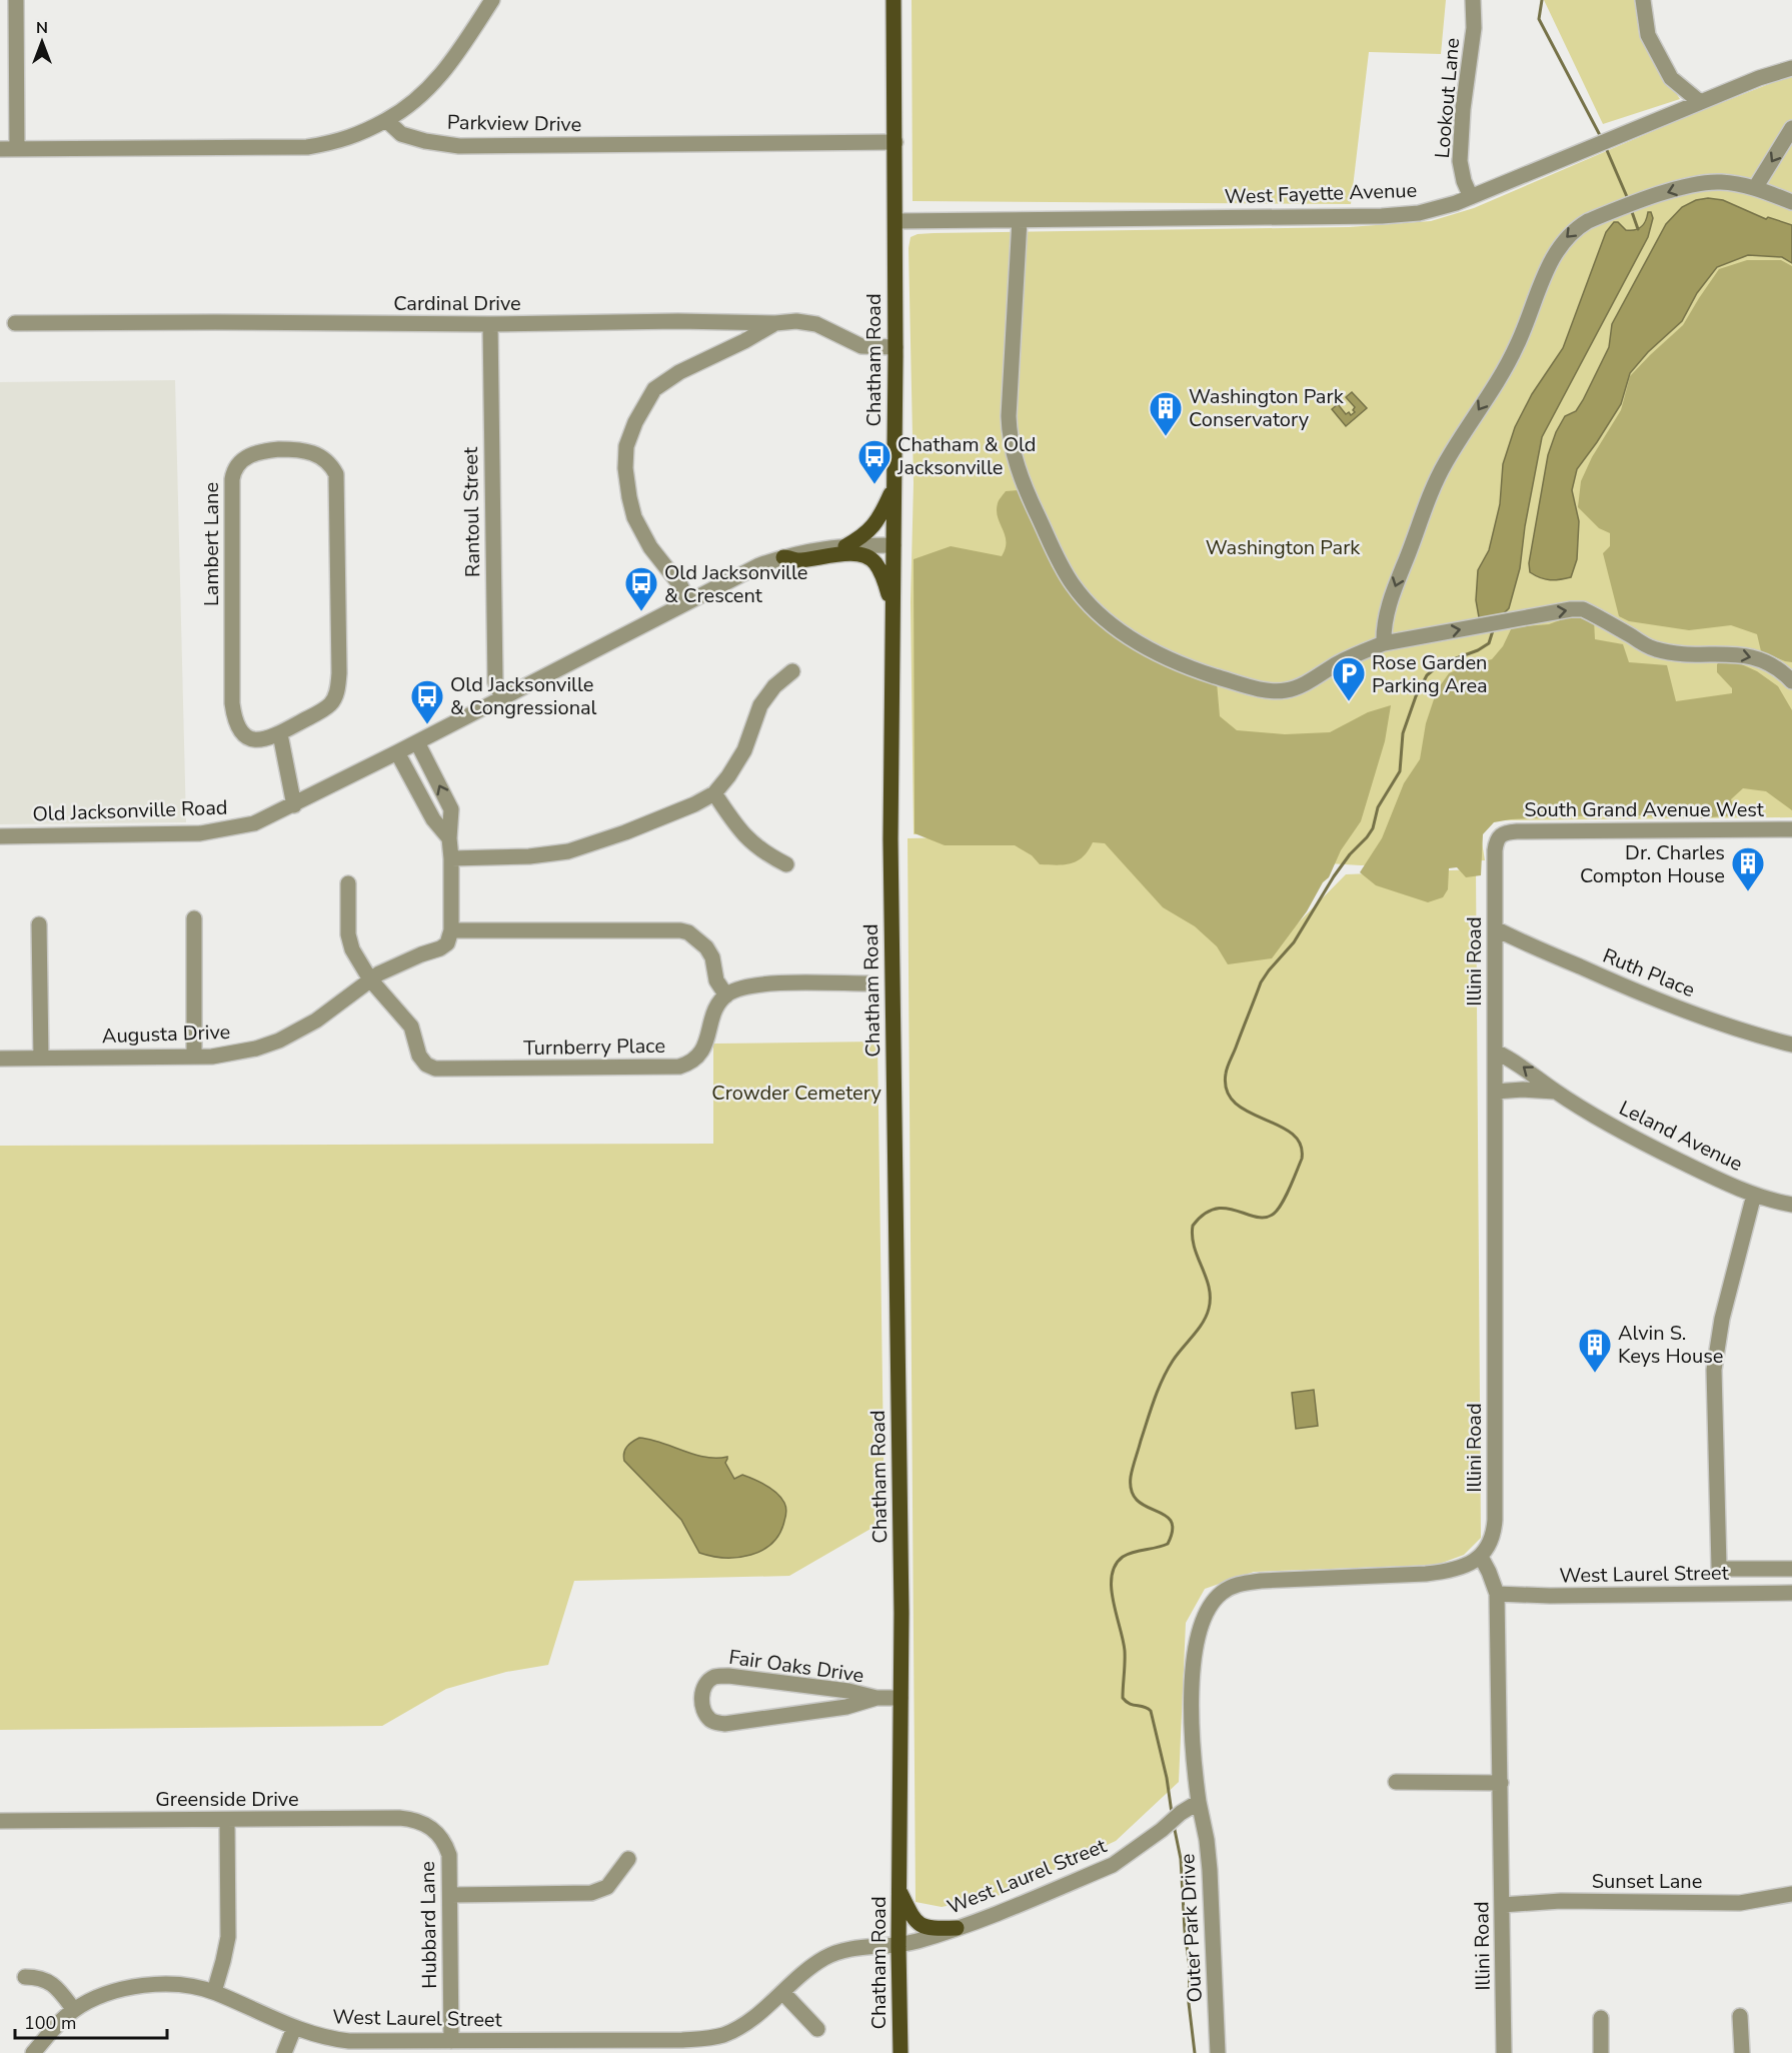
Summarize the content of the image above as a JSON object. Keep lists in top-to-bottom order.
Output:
{
  "streets": {
    "main road": ["Chatham Road"],
    "street": [
      "Lookout Lane",
      "Parkview Drive",
      "West Fayette Avenue",
      "Cardinal Drive",
      "Rantoul Street",
      "Lambert Lane",
      "South Grand Avenue West",
      "Old Jacksonville Road",
      "Illini Road",
      "Ruth Place",
      "Augusta Drive",
      "Turnberry Place",
      "Leland Avenue",
      "West Laurel Street",
      "Fair Oaks Drive",
      "Greenside Drive",
      "Sunset Lane",
      "Hubbard Lane",
      "Outer Park Drive"
    ]
  },
  "crossings": [
    ["Lookout Lane", "West Fayette Avenue"],
    ["Parkview Drive", "Chatham Road"],
    ["West Fayette Avenue", "Chatham Road"],
    ["Cardinal Drive", "Chatham Road"],
    ["Cardinal Drive", "Rantoul Street"],
    ["Chatham Road", "Old Jacksonville Road"],
    ["Chatham Road", "West Laurel Street"],
    ["Chatham Road", "Fair Oaks Drive"],
    ["Rantoul Street", "Old Jacksonville Road"],
    ["South Grand Avenue West", "Illini Road"],
    ["Illini Road", "Ruth Place"],
    ["Illini Road", "Leland Avenue"],
    ["Illini Road", "West Laurel Street"],
    ["Illini Road", "Sunset Lane"],
    ["Augusta Drive", "Turnberry Place"],
    ["Leland Avenue", "West Laurel Street"],
    ["West Laurel Street", "Hubbard Lane"],
    ["West Laurel Street", "Outer Park Drive"],
    ["Greenside Drive", "Hubbard Lane"]
  ],
  "parks": ["Washington Park", "Crowder Cemetery"],
  "places": {
    "building": ["Washington Park Conservatory", "Dr. Charles Compton House", "Alvin S. Keys House"],
    "bus stop": ["Chatham & Old Jacksonville", "Old Jacksonville & Crescent", "Old Jacksonville & Congressional"],
    "parking": ["Rose Garden Parking Area"]
  },
  "scale_bar": "100 m",
  "north": "top"
}
